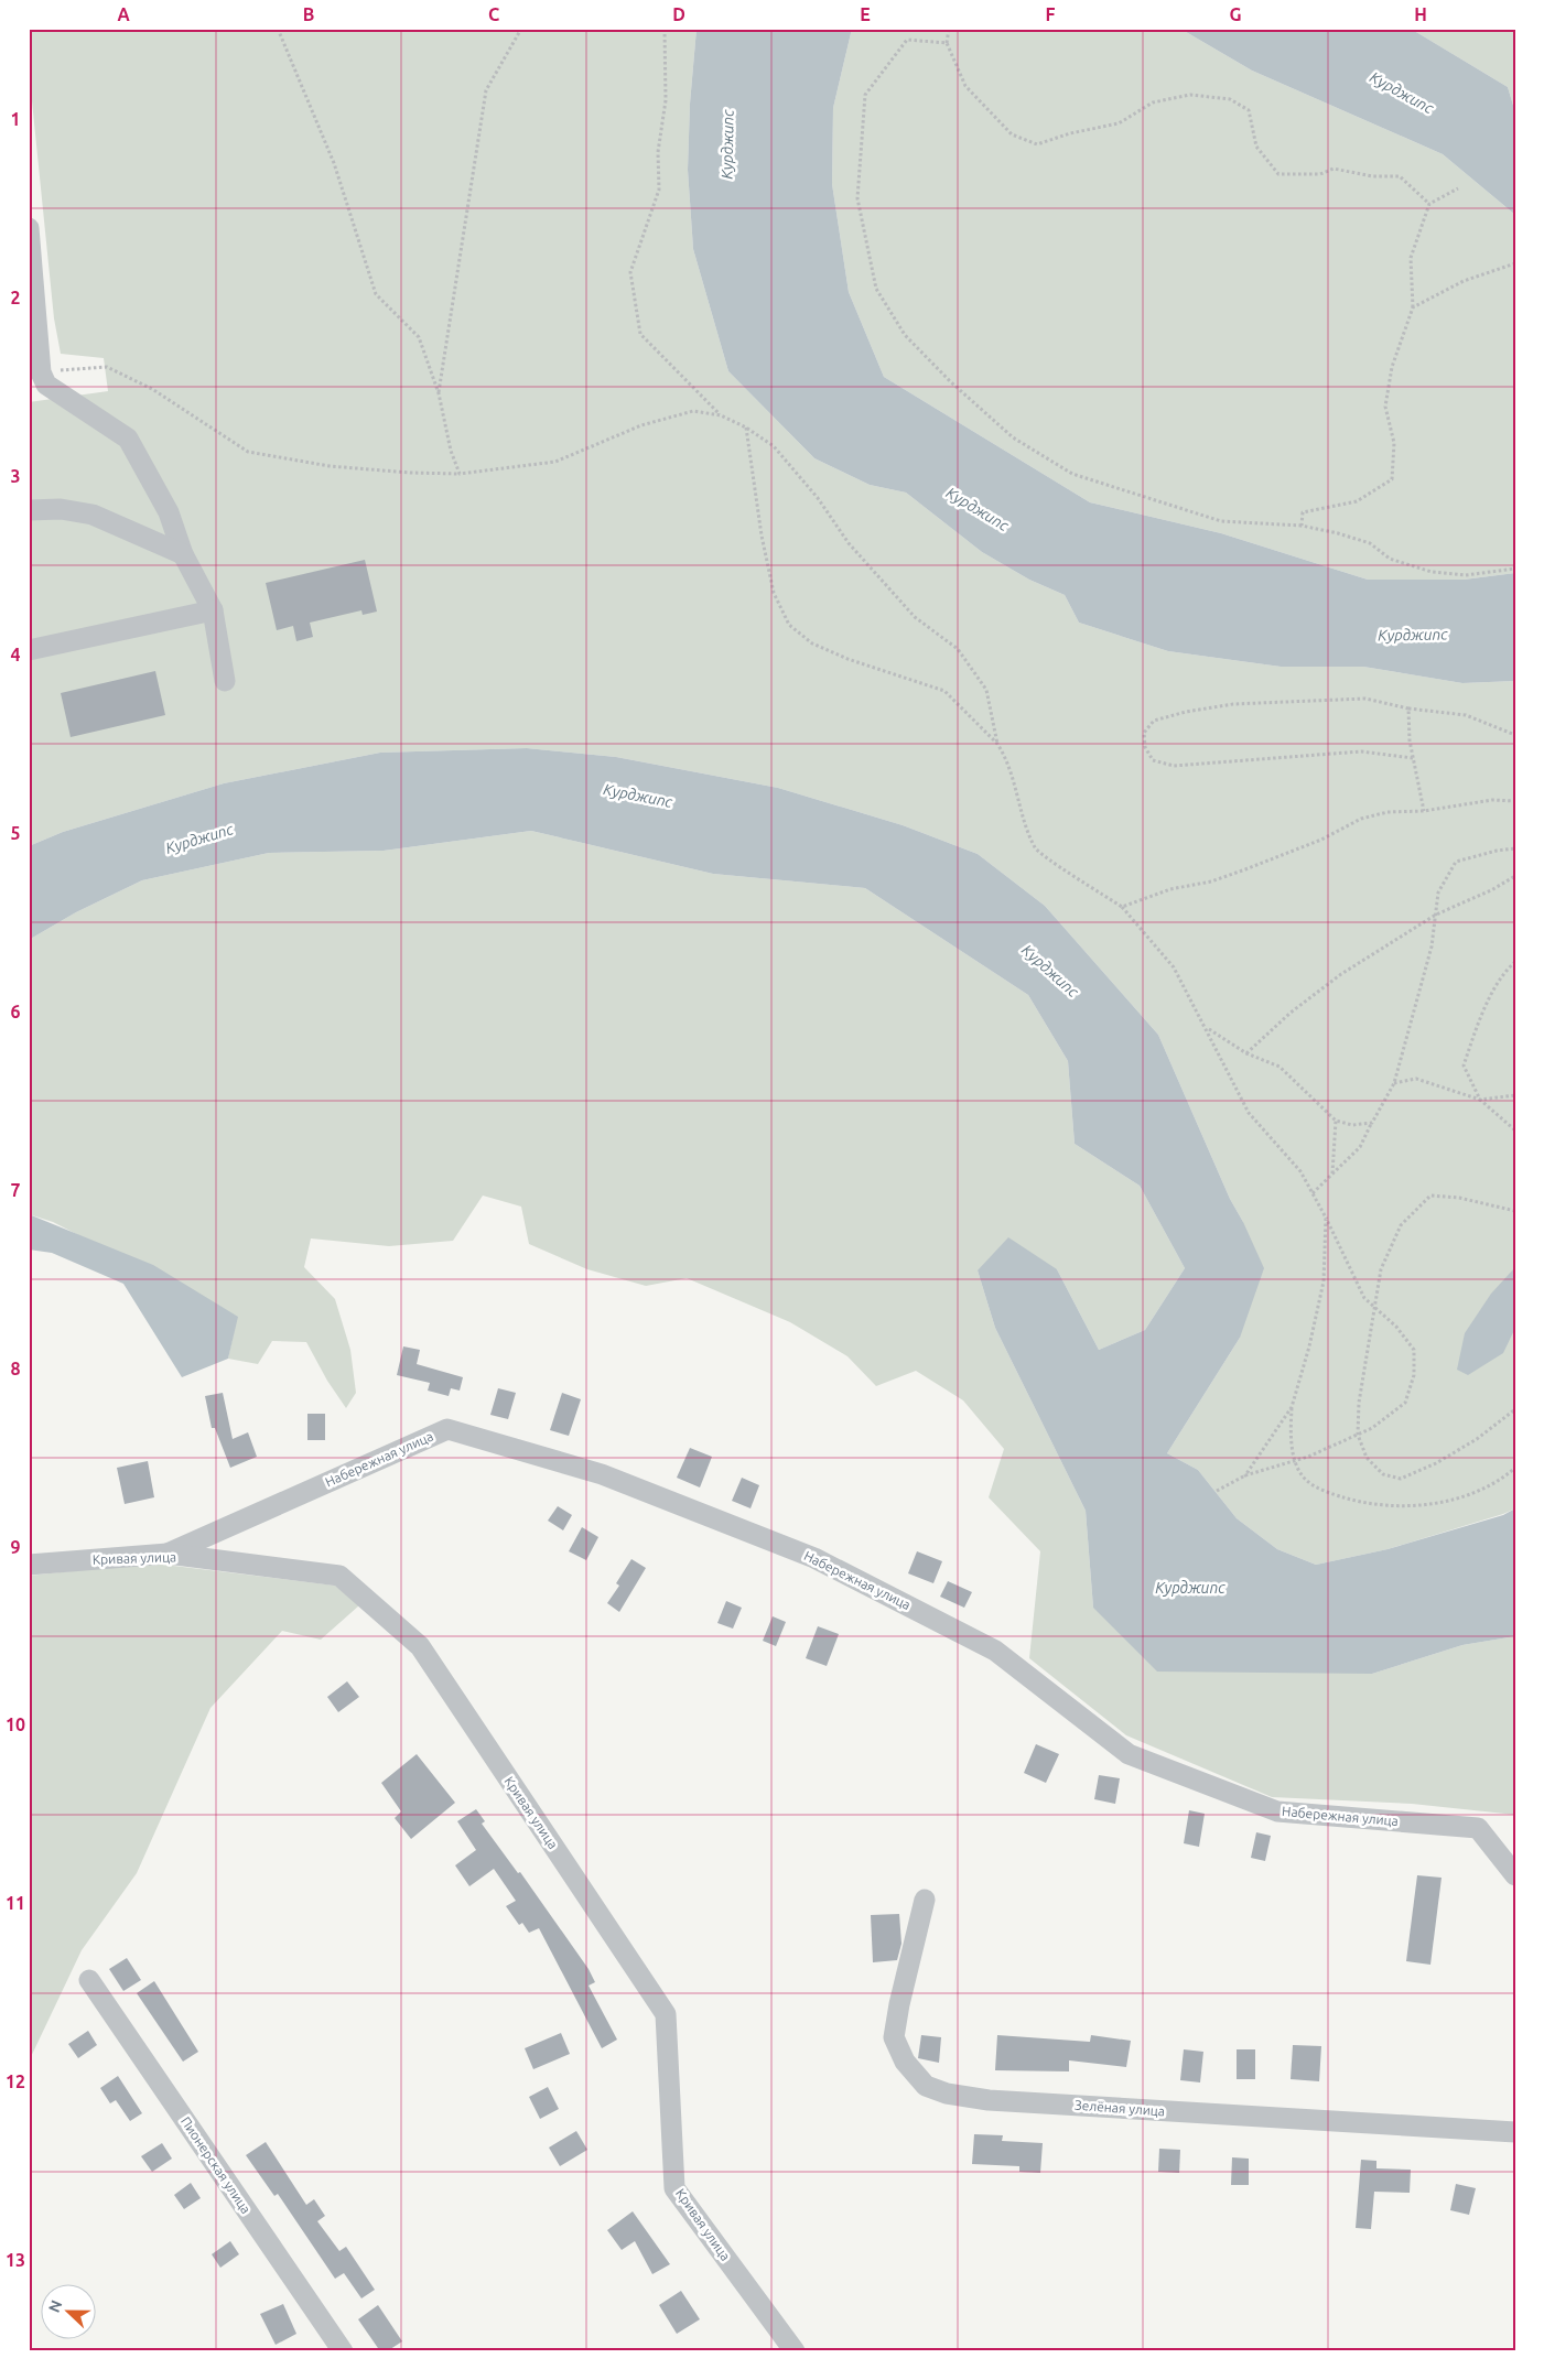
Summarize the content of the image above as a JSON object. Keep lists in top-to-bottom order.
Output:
{
  "streets": {
    "street": [
      "Набережная улица",
      "Кривая улица",
      "Зелёная улица",
      "Пионерская улица"
    ]
  },
  "crossings": [
    ["Набережная улица", "Кривая улица"]
  ],
  "water": ["Курджипс"],
  "north": "left",
  "grid": {
    "columns": [
      "A",
      "B",
      "C",
      "D",
      "E",
      "F",
      "G",
      "H"
    ],
    "rows": [
      "1",
      "2",
      "3",
      "4",
      "5",
      "6",
      "7",
      "8",
      "9",
      "10",
      "11",
      "12",
      "13"
    ]
  }
}
